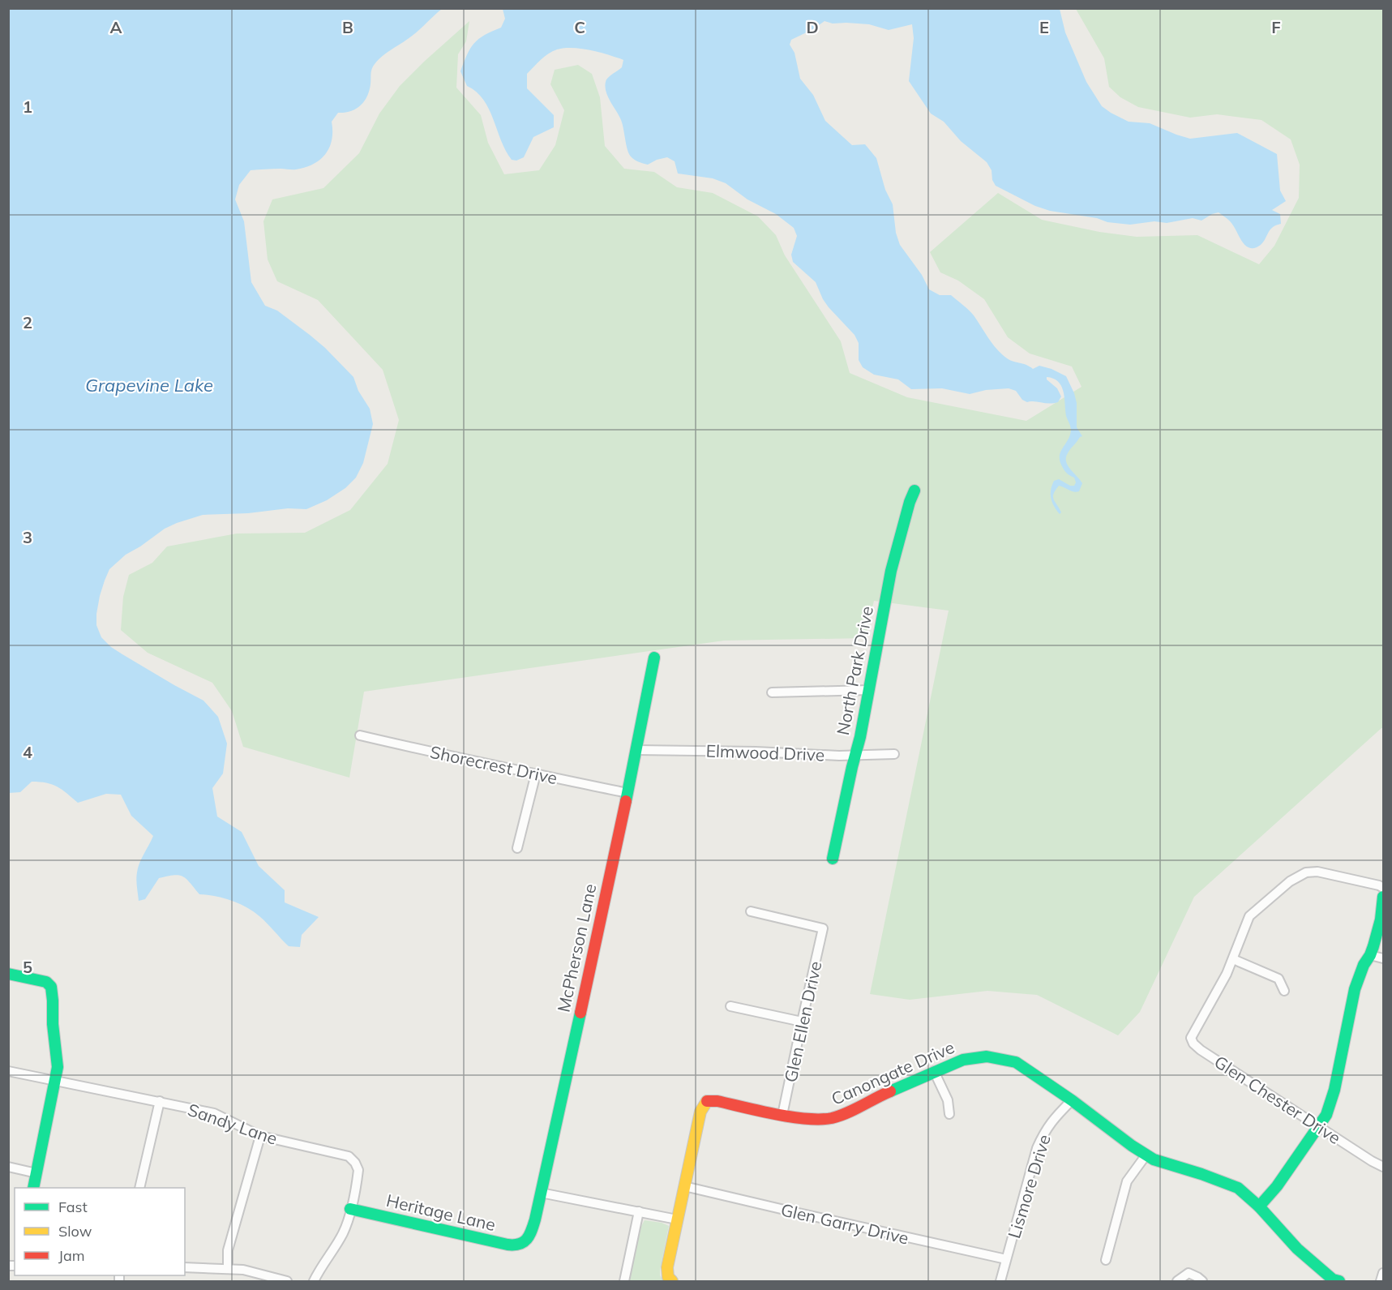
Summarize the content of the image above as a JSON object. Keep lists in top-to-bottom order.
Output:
{
  "streets": {
    "street": [
      "North Park Drive",
      "Elmwood Drive",
      "Shorecrest Drive",
      "McPherson Lane",
      "Glen Ellen Drive",
      "Canongate Drive",
      "Glen Chester Drive",
      "Sandy Lane",
      "Lismore Drive",
      "Heritage Lane",
      "Glen Garry Drive"
    ]
  },
  "crossings": [
    ["North Park Drive", "Elmwood Drive"],
    ["Elmwood Drive", "McPherson Lane"],
    ["Shorecrest Drive", "McPherson Lane"],
    ["McPherson Lane", "Heritage Lane"],
    ["Glen Ellen Drive", "Canongate Drive"],
    ["Canongate Drive", "Lismore Drive"],
    ["Canongate Drive", "Glen Garry Drive"],
    ["Sandy Lane", "Heritage Lane"],
    ["Lismore Drive", "Glen Garry Drive"]
  ],
  "water": ["Grapevine Lake"],
  "legend": ["Fast", "Slow", "Jam"],
  "grid": {
    "columns": [
      "A",
      "B",
      "C",
      "D",
      "E",
      "F"
    ],
    "rows": [
      "1",
      "2",
      "3",
      "4",
      "5"
    ]
  }
}
